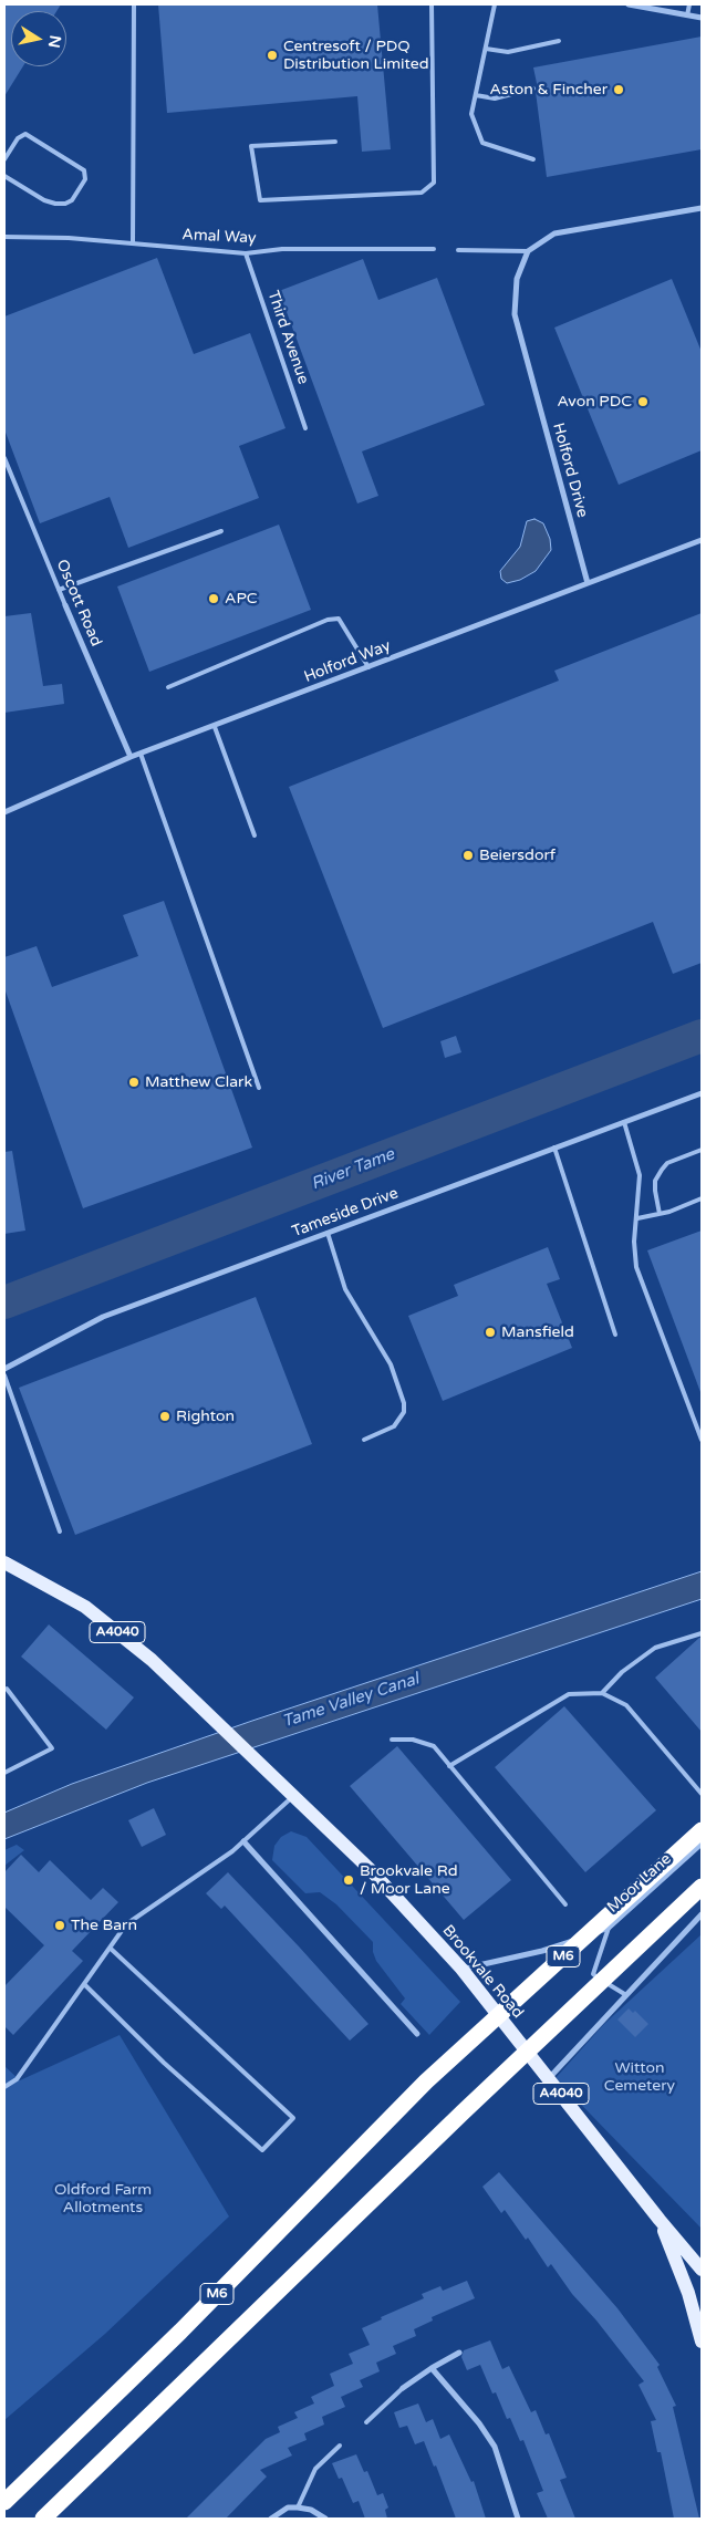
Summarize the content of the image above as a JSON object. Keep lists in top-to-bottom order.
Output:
{
  "streets": {
    "highway": ["M6"],
    "main road": ["A4040", "Brookvale Road"],
    "street": [
      "Holford Drive",
      "Oscott Road",
      "Holford Way",
      "Tameside Drive",
      "Moor Lane"
    ],
    "lane": ["Amal Way", "Third Avenue"]
  },
  "crossings": [
    ["Amal Way", "Third Avenue"],
    ["Holford Drive", "Holford Way"],
    ["Oscott Road", "Holford Way"],
    ["Moor Lane", "Brookvale Road"]
  ],
  "water": ["River Tame", "Tame Valley Canal"],
  "parks": ["Witton Cemetery", "Oldford Farm Allotments"],
  "places": [
    "Centresoft / PDQ Distribution Limited",
    "Aston & Fincher",
    "Avon PDC",
    "APC",
    "Beiersdorf",
    "Matthew Clark",
    "Mansfield",
    "Righton",
    "Brookvale Rd / Moor Lane",
    "The Barn"
  ],
  "north": "right"
}
